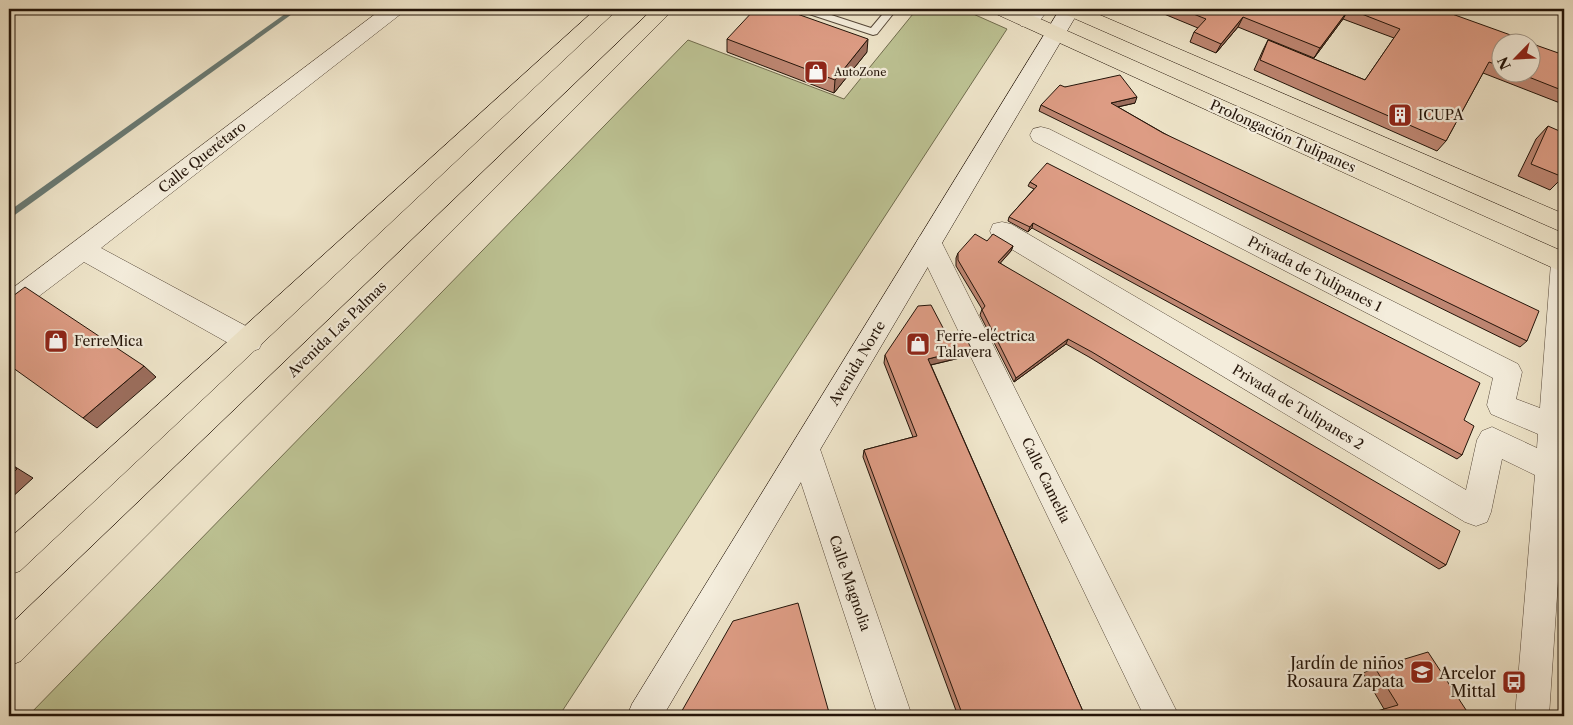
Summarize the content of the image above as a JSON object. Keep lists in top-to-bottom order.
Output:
{
  "streets": {
    "main road": ["Prolongación Tulipanes", "Avenida Las Palmas"],
    "street": [
      "Calle Querétaro",
      "Privada de Tulipanes 1",
      "Avenida Norte",
      "Privada de Tulipanes 2",
      "Calle Camelia",
      "Calle Magnolia"
    ]
  },
  "crossings": [
    ["Prolongación Tulipanes", "Avenida Norte"],
    ["Avenida Norte", "Calle Camelia"],
    ["Avenida Norte", "Calle Magnolia"]
  ],
  "places": {
    "shop": ["AutoZone", "FerreMica", "Ferre-eléctrica Talavera"],
    "building": ["ICUPA"],
    "school or university": ["Jardín de niños Rosaura Zapata"],
    "bus stop": ["Arcelor Mittal"]
  },
  "north": "bottom left"
}
